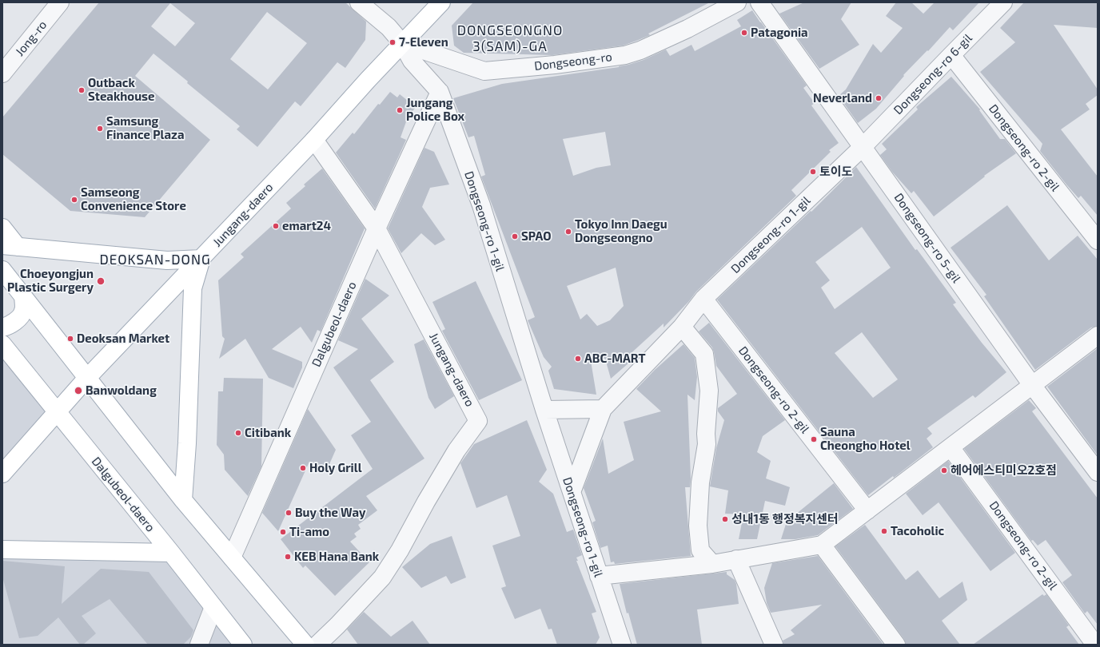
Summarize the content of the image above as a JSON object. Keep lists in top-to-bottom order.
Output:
{
  "streets": {
    "main road": ["Jungang-daero", "Dalgubeol-daero"],
    "street": [
      "Jong-ro",
      "Dongseong-ro",
      "Dongseong-ro 6-gil",
      "Dongseong-ro 2-gil",
      "Dongseong-ro 1-gil",
      "Dongseong-ro 5-gil"
    ]
  },
  "crossings": [
    ["Dongseong-ro", "Jungang-daero"],
    ["Dongseong-ro", "Dongseong-ro 1-gil"],
    ["Dongseong-ro 6-gil", "Dongseong-ro 2-gil"],
    ["Dongseong-ro 6-gil", "Dongseong-ro 1-gil"],
    ["Dongseong-ro 6-gil", "Dongseong-ro 5-gil"],
    ["Dongseong-ro 2-gil", "Dongseong-ro 1-gil"],
    ["Jungang-daero", "Dongseong-ro 1-gil"],
    ["Jungang-daero", "Dalgubeol-daero"],
    ["Dongseong-ro 1-gil", "Dongseong-ro 5-gil"],
    ["Dongseong-ro 1-gil", "Dalgubeol-daero"]
  ],
  "districts": ["DONGSEONGNO 3(SAM)-GA", "DEOKSAN-DONG"],
  "places": [
    "Patagonia",
    "7-Eleven",
    "Outback Steakhouse",
    "Neverland",
    "Jungang Police Box",
    "Samsung Finance Plaza",
    "토이도",
    "Samseong Convenience Store",
    "emart24",
    "Tokyo Inn Daegu Dongseongno",
    "SPAO",
    "Choeyongjun Plastic Surgery",
    "Deoksan Market",
    "ABC-MART",
    "Banwoldang",
    "Citibank",
    "Sauna Cheongho Hotel",
    "Holy Grill",
    "헤어에스티미오2호점",
    "Buy the Way",
    "성내1동 행정복지센터",
    "Tacoholic",
    "Ti-amo",
    "KEB Hana Bank"
  ]
}
